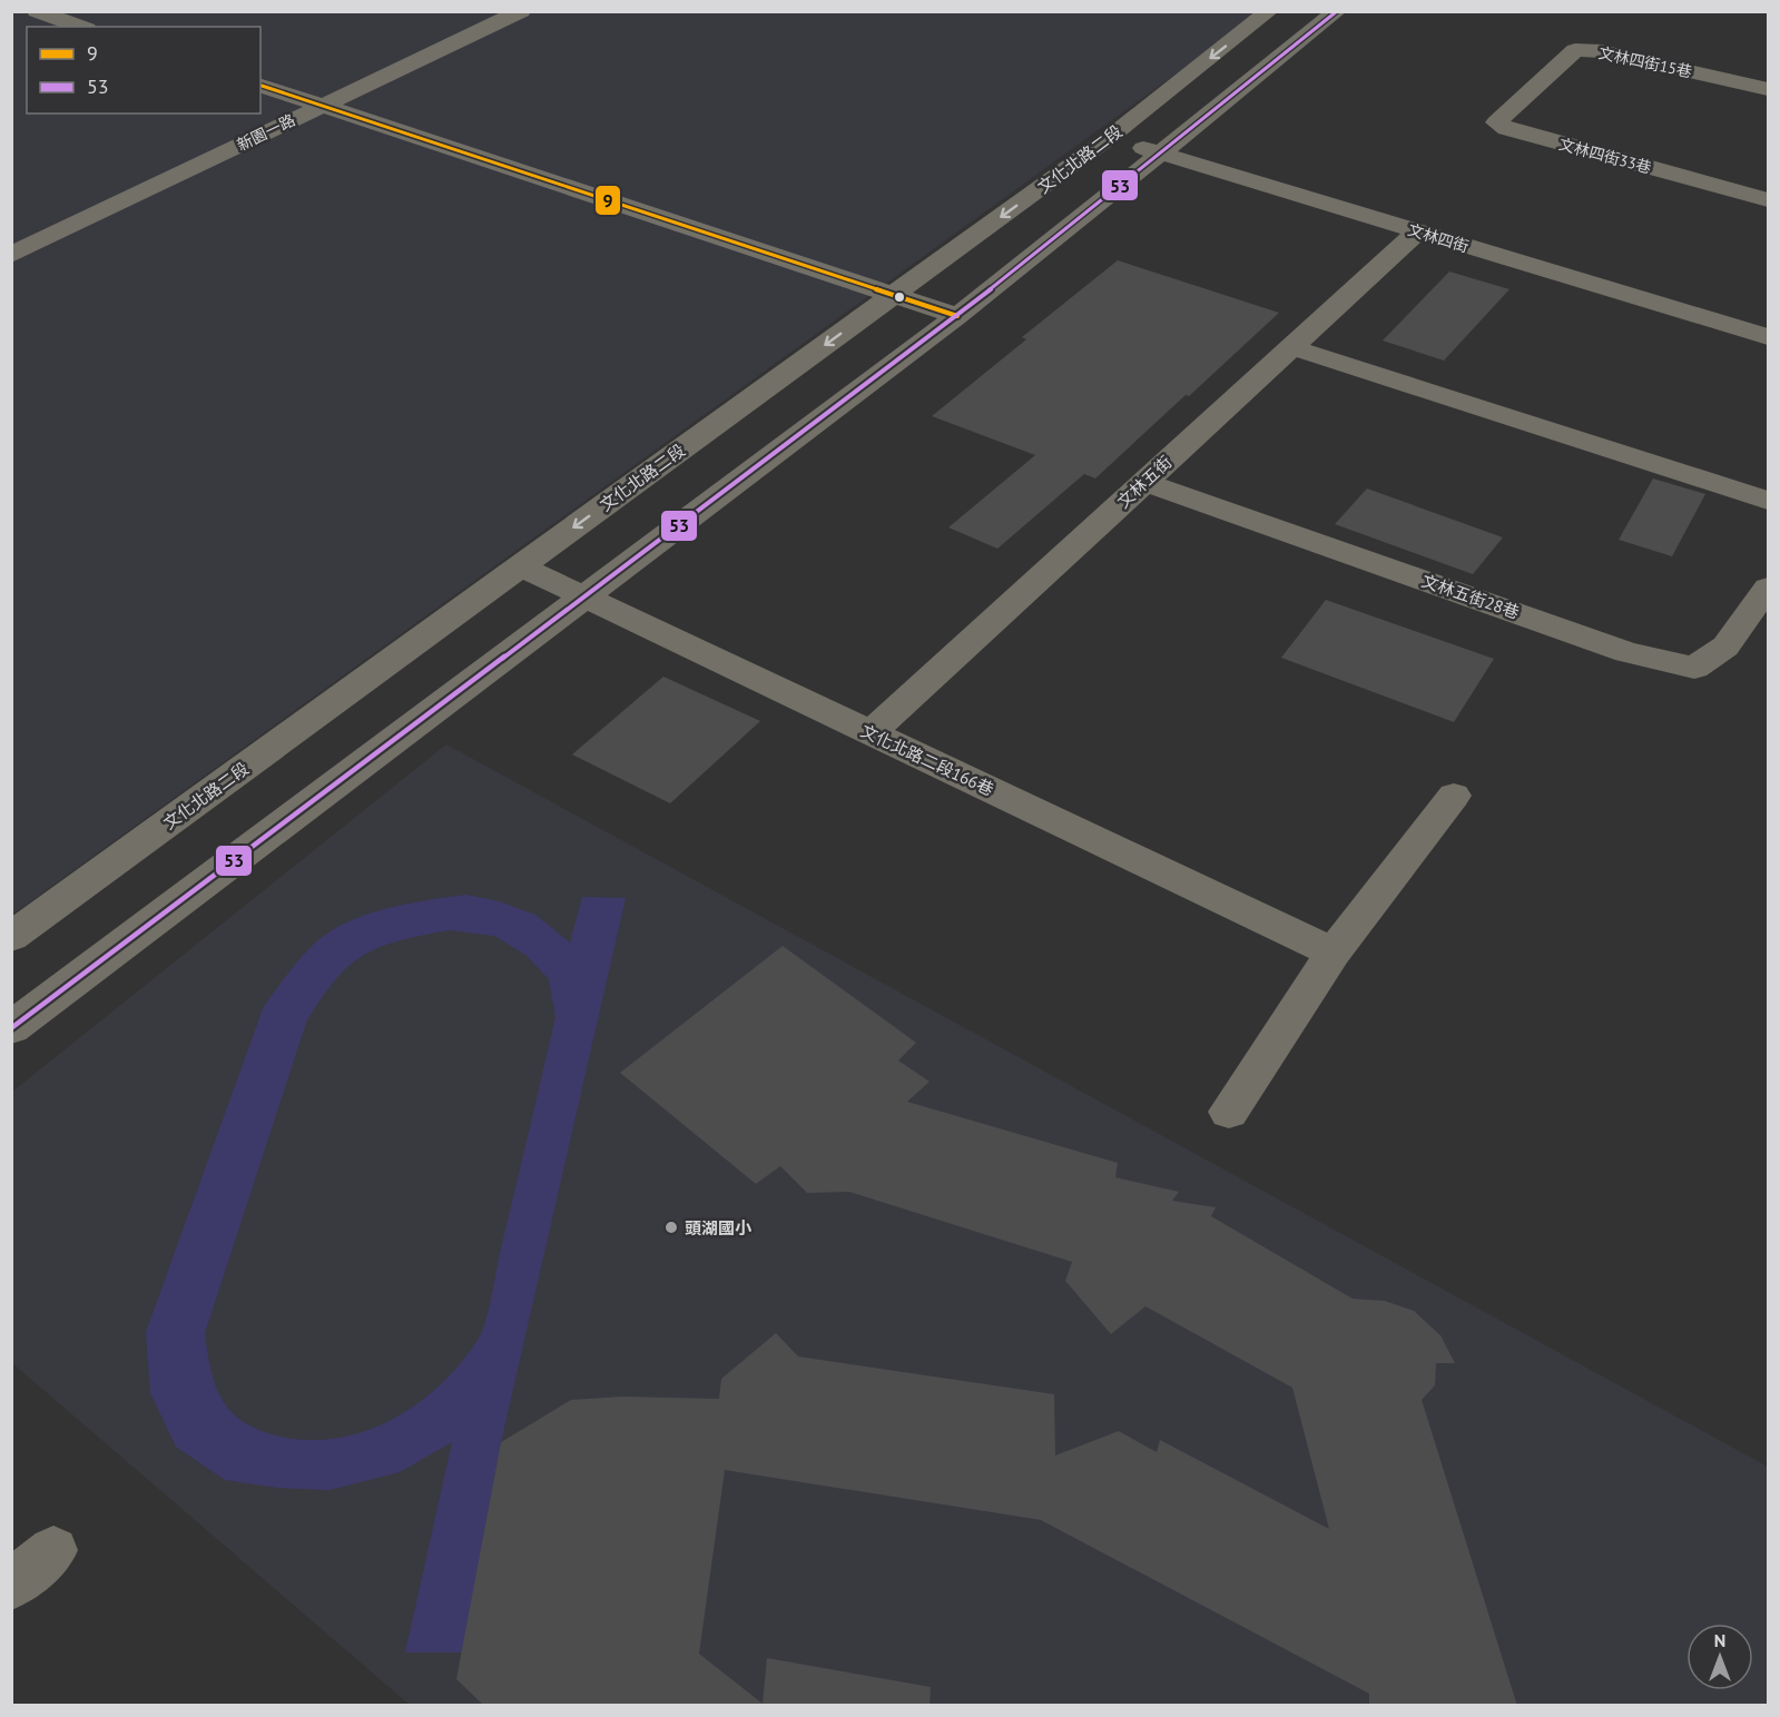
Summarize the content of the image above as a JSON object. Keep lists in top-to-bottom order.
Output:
{
  "streets": {
    "street": [
      "文林四街15巷",
      "新園一路",
      "文林四街33巷",
      "文化北路二段",
      "文林四街",
      "文林五街",
      "文林五街28巷",
      "文化北路二段166巷"
    ]
  },
  "crossings": [
    ["文林四街15巷", "文林四街33巷"],
    ["文化北路二段", "文林四街"],
    ["文化北路二段", "文化北路二段166巷"],
    ["文林四街", "文林五街"],
    ["文林五街", "文林五街28巷"],
    ["文林五街", "文化北路二段166巷"]
  ],
  "places": ["頭湖國小"],
  "lines": ["transit line 53", "transit line 9"],
  "legend": ["9", "53"],
  "north": "top"
}
